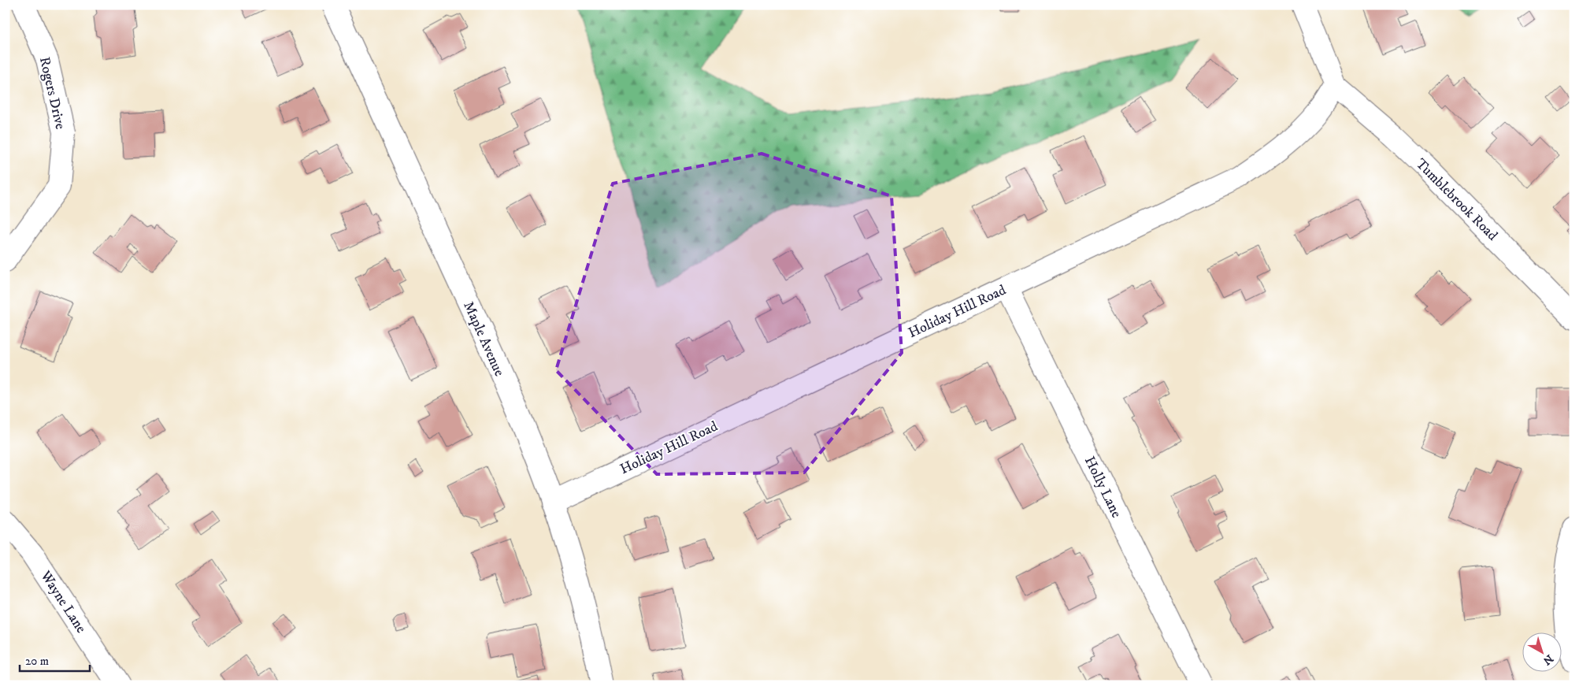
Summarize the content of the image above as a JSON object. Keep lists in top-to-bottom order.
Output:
{
  "streets": {
    "street": [
      "Rogers Drive",
      "Tumblebrook Road",
      "Holiday Hill Road",
      "Maple Avenue",
      "Holly Lane",
      "Wayne Lane"
    ]
  },
  "crossings": [
    ["Tumblebrook Road", "Holiday Hill Road"],
    ["Holiday Hill Road", "Maple Avenue"],
    ["Holiday Hill Road", "Holly Lane"]
  ],
  "scale_bar": "20 m",
  "north": "bottom right"
}
